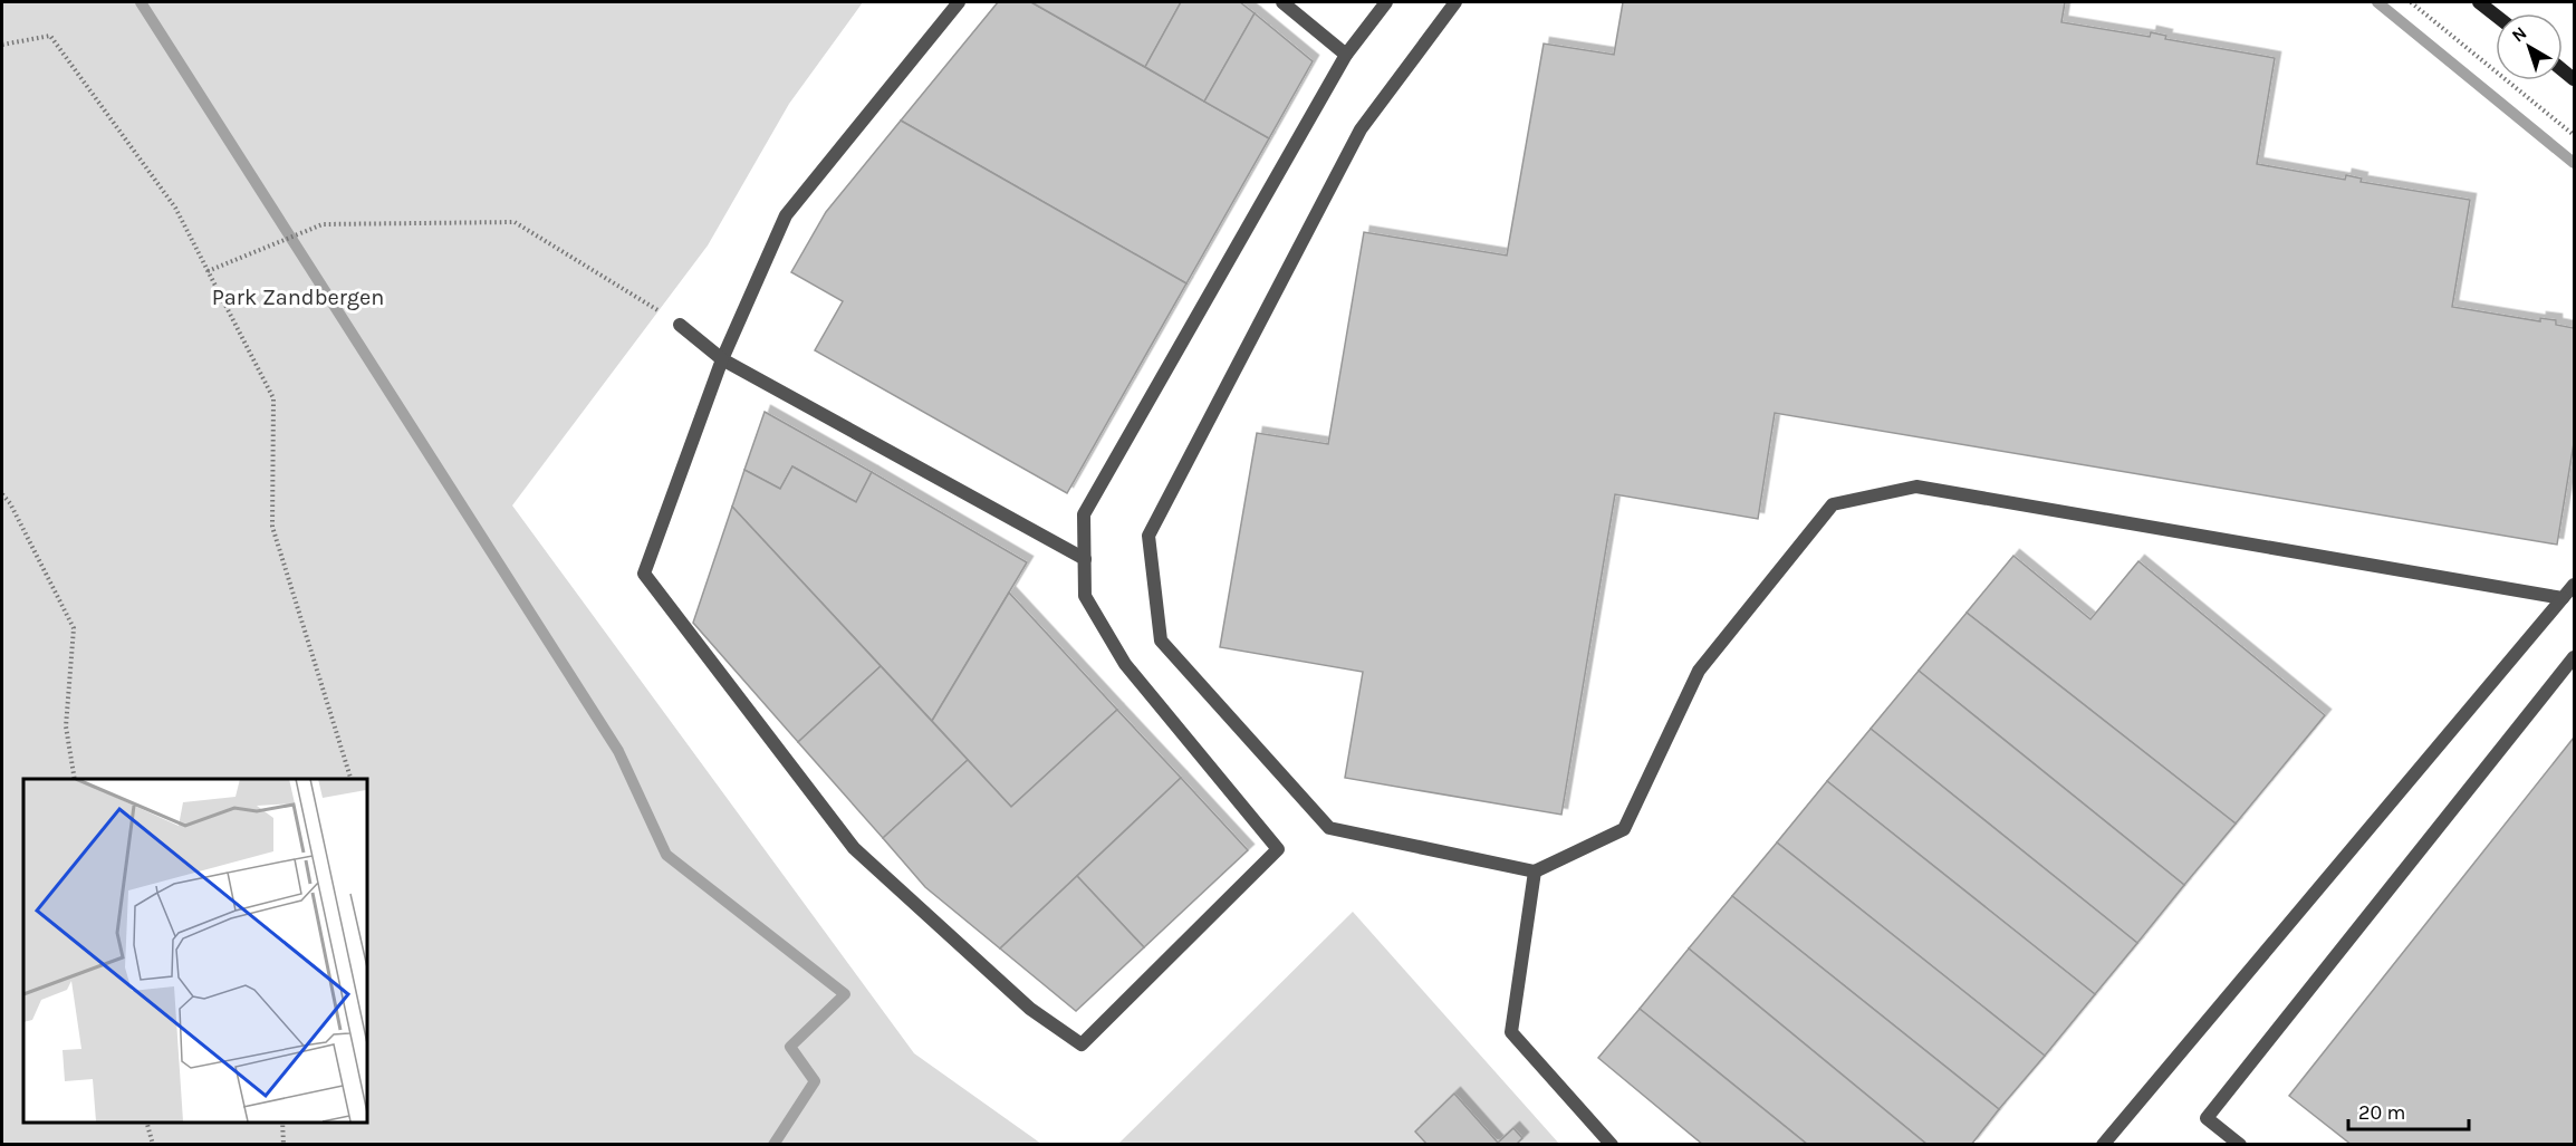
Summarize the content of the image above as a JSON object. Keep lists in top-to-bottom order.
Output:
{
  "parks": ["Park Zandbergen"],
  "scale_bar": "20 m",
  "north": "top left"
}
